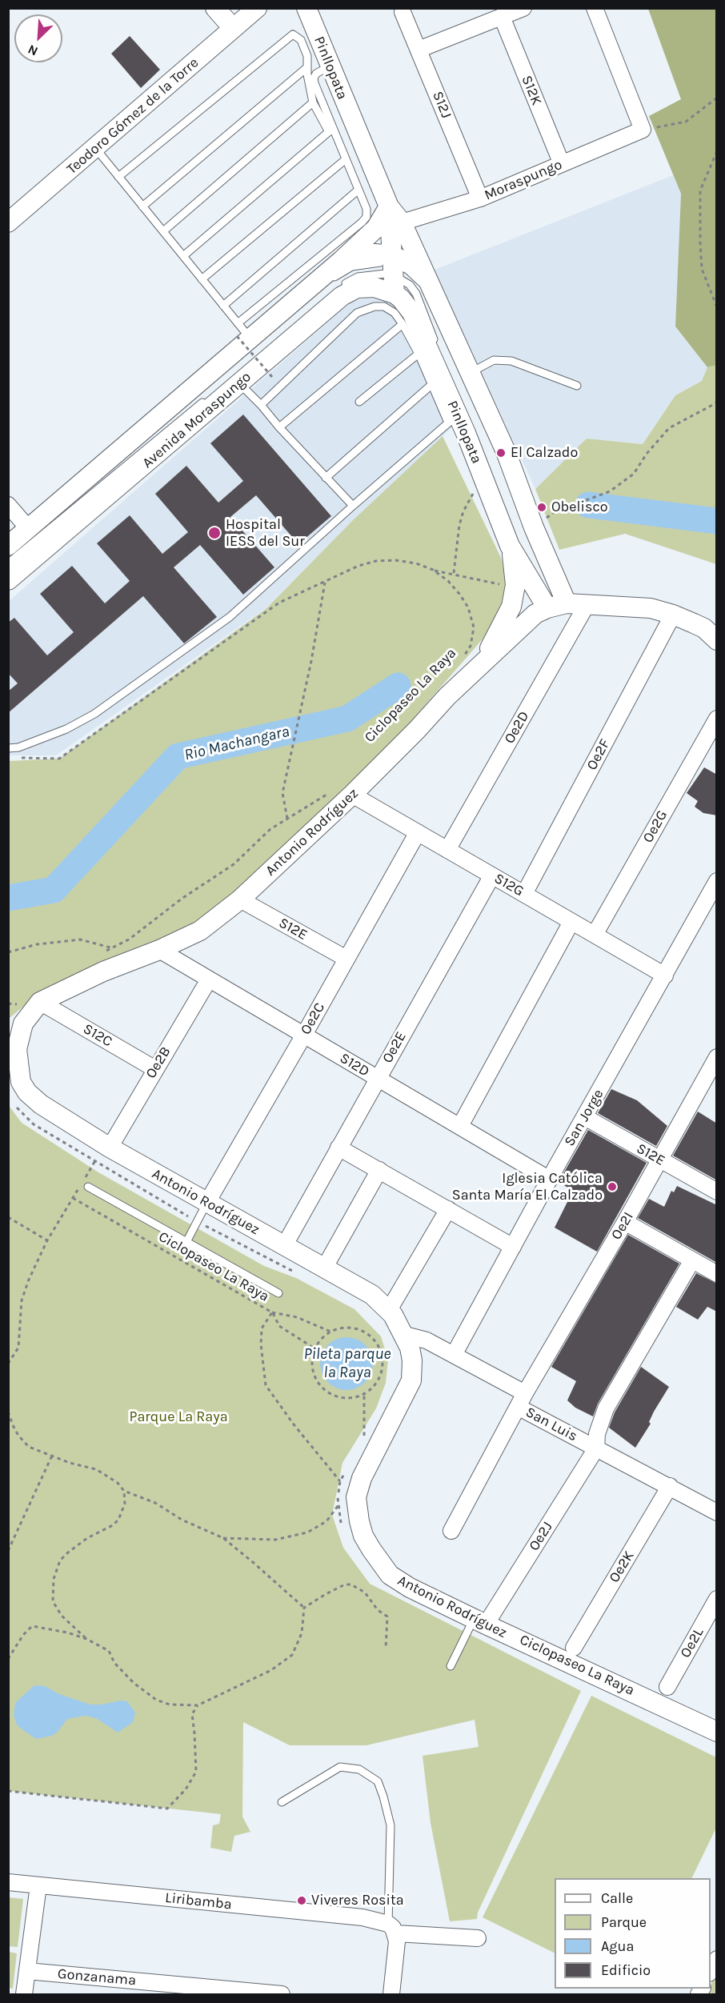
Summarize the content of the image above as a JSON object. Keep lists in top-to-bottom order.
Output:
{
  "streets": {
    "street": [
      "Pinllopata",
      "S12K",
      "S12J",
      "Teodoro Gómez de la Torre",
      "Moraspungo",
      "Avenida Moraspungo",
      "Oe2D",
      "Oe2F",
      "Oe2G",
      "Antonio Rodríguez",
      "S12G",
      "S12E",
      "Oe2C",
      "S12C",
      "Oe2E",
      "Oe2B",
      "S12D",
      "San Jorge",
      "Oe2I",
      "San Luis",
      "Oe2J",
      "Oe2K",
      "Oe2L",
      "Liribamba",
      "Gonzanama"
    ],
    "path": ["Ciclopaseo La Raya"]
  },
  "crossings": [
    ["Pinllopata", "Moraspungo"],
    ["Pinllopata", "Avenida Moraspungo"],
    ["Pinllopata", "Antonio Rodríguez"],
    ["S12K", "Moraspungo"],
    ["S12J", "Moraspungo"],
    ["Ciclopaseo La Raya", "Antonio Rodríguez"],
    ["Oe2D", "S12G"],
    ["Oe2F", "S12G"],
    ["Oe2G", "S12G"],
    ["Antonio Rodríguez", "S12G"],
    ["Antonio Rodríguez", "S12E"],
    ["Antonio Rodríguez", "Oe2C"],
    ["Antonio Rodríguez", "S12C"],
    ["Antonio Rodríguez", "Oe2E"],
    ["Antonio Rodríguez", "Oe2B"],
    ["Antonio Rodríguez", "S12D"],
    ["Antonio Rodríguez", "San Luis"],
    ["Antonio Rodríguez", "Oe2J"],
    ["S12G", "Oe2C"],
    ["S12G", "Oe2E"],
    ["S12G", "San Jorge"],
    ["S12E", "Oe2C"],
    ["S12E", "San Jorge"],
    ["S12E", "Oe2I"],
    ["Oe2C", "S12D"],
    ["S12C", "Oe2B"],
    ["Oe2E", "S12D"],
    ["Oe2B", "S12D"],
    ["S12D", "San Jorge"],
    ["San Jorge", "San Luis"],
    ["Oe2I", "San Luis"],
    ["San Luis", "Oe2J"],
    ["San Luis", "Oe2K"]
  ],
  "water": ["Rio Machangara", "Pileta parque la Raya"],
  "parks": ["Parque La Raya"],
  "places": [
    "El Calzado",
    "Obelisco",
    "Hospital IESS del Sur",
    "Iglesia Católica Santa María El Calzado",
    "Viveres Rosita"
  ],
  "legend": [
    "Calle",
    "Parque",
    "Agua",
    "Edificio"
  ],
  "north": "bottom left"
}
